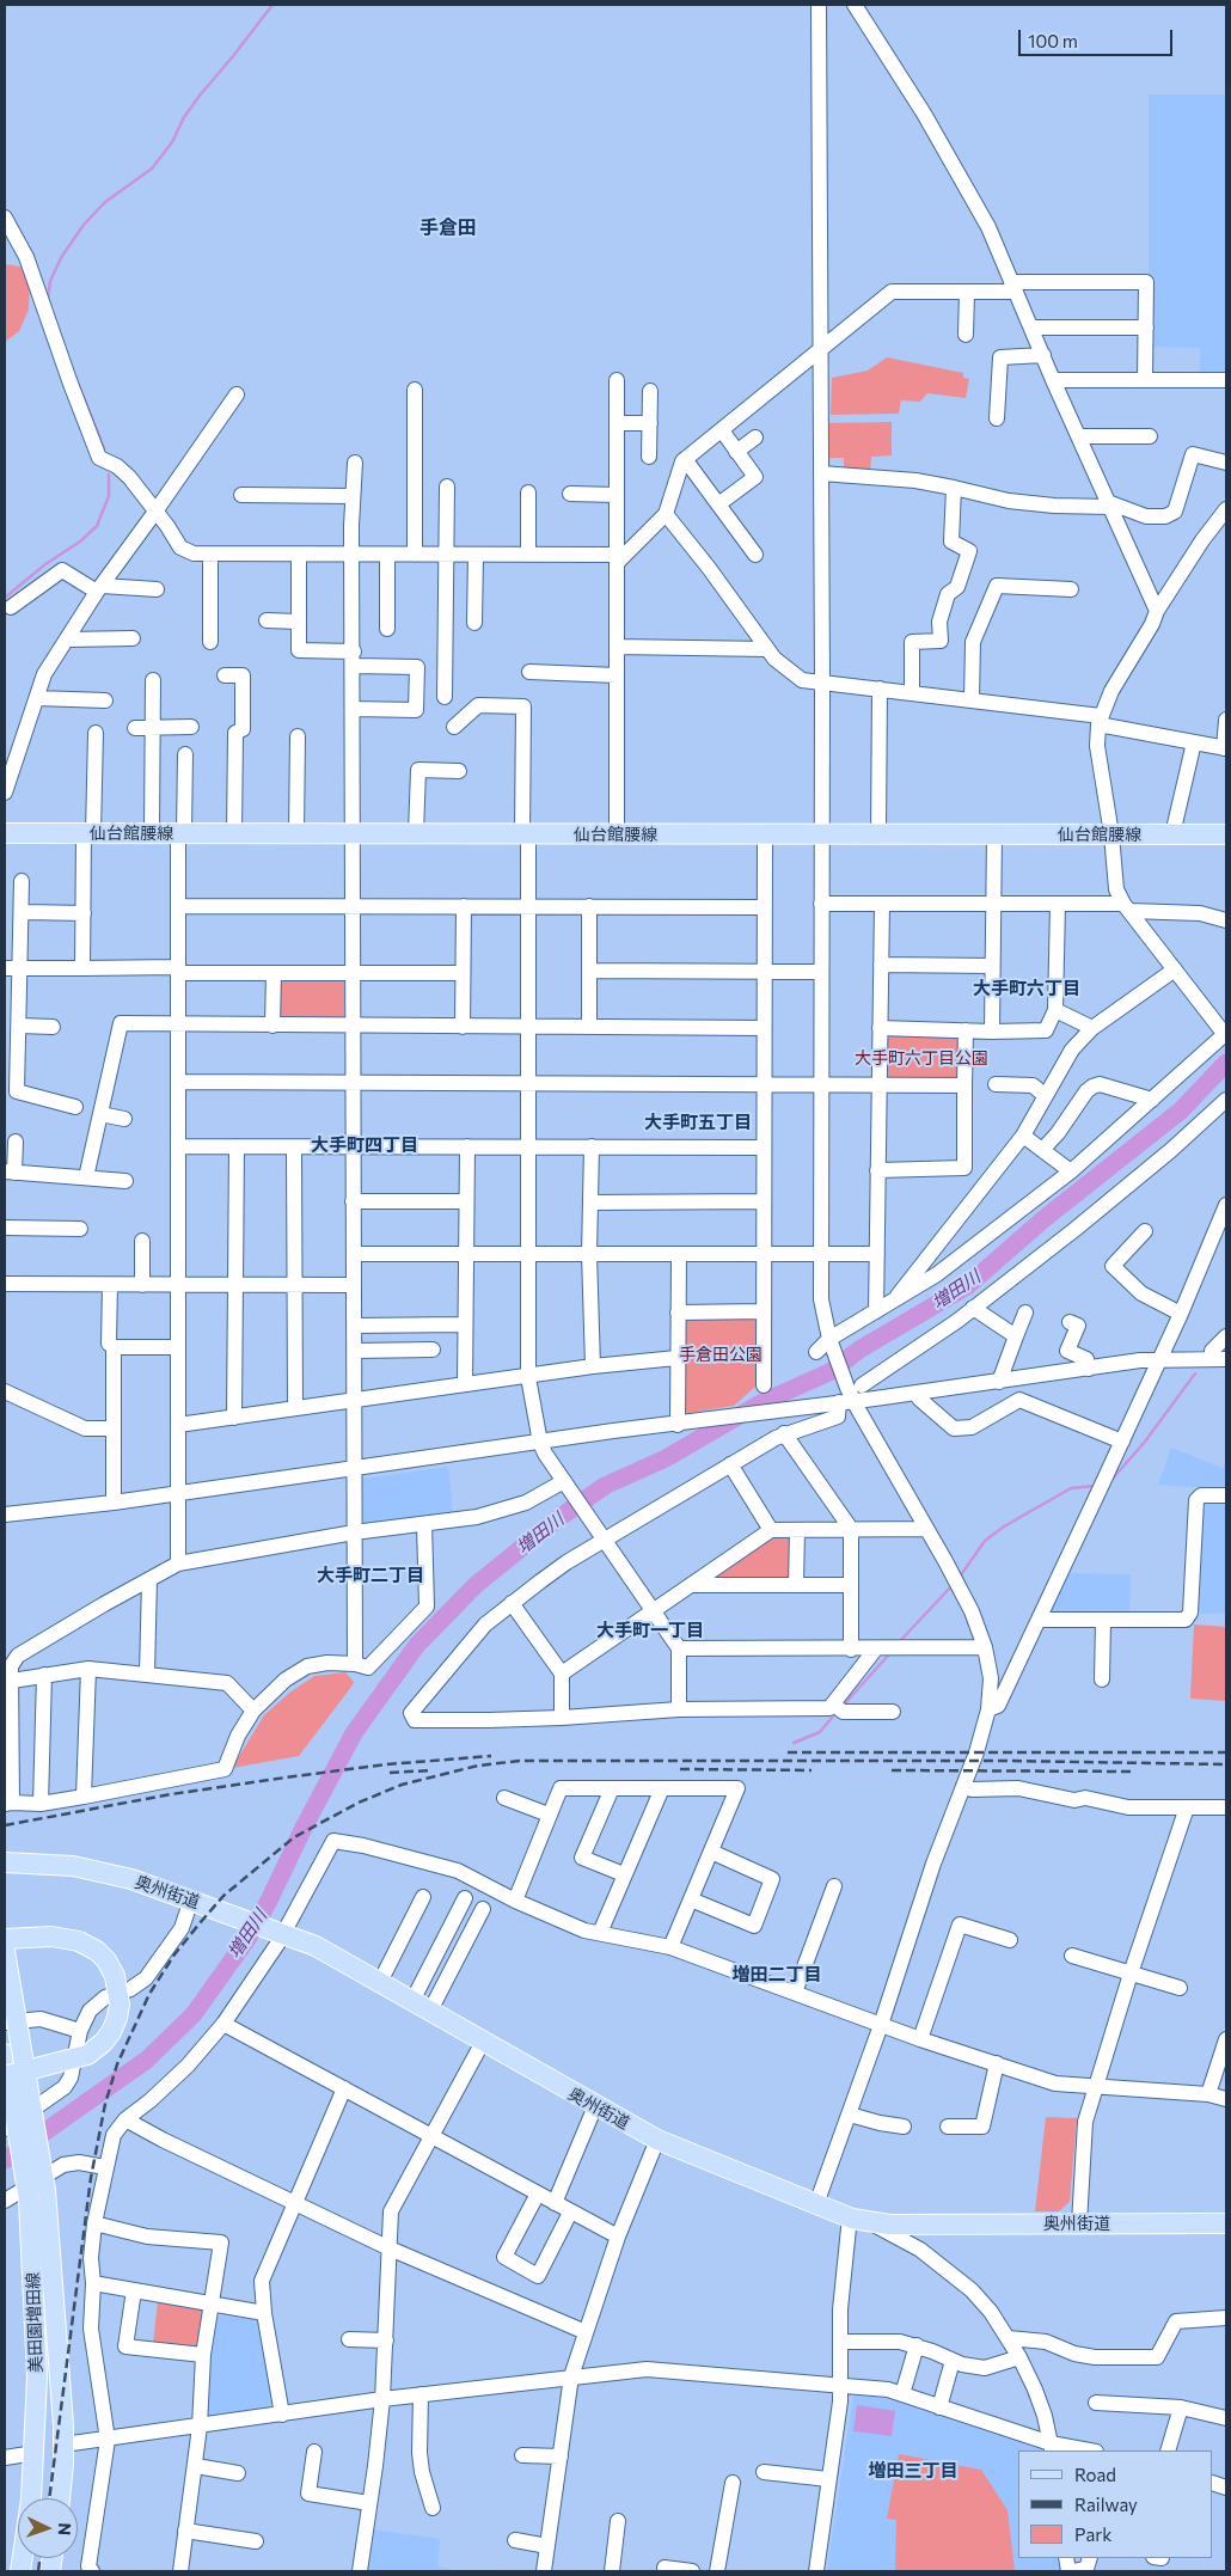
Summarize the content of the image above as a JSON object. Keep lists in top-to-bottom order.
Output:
{
  "streets": {
    "main road": ["仙台館腰線", "奥州街道", "美田園増田線"]
  },
  "districts": [
    "手倉田",
    "大手町六丁目",
    "大手町五丁目",
    "大手町四丁目",
    "大手町二丁目",
    "大手町一丁目",
    "増田二丁目",
    "増田三丁目"
  ],
  "water": ["増田川"],
  "parks": ["大手町六丁目公園", "手倉田公園"],
  "legend": ["Road", "Railway", "Park"],
  "scale_bar": "100 m",
  "north": "right"
}
